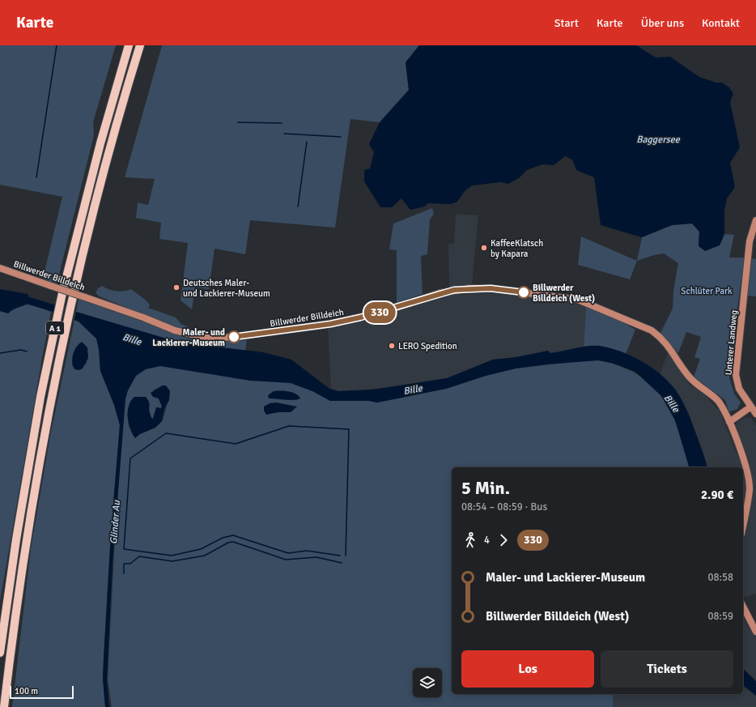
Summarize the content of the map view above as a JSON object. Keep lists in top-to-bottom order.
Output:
{
  "streets": {
    "highway": ["A 1"],
    "street": ["Billwerder Billdeich", "Unterer Landweg"]
  },
  "water": ["Baggersee", "Bille", "Glinder Au"],
  "parks": ["Schlüter Park"],
  "places": [
    "KaffeeKlatsch by Kapara",
    "Deutsches Maler- und Lackierer-Museum",
    "Billwerder Billdeich (West)",
    "Maler- und Lackierer-Museum",
    "LERO Spedition"
  ],
  "lines": ["bus line 330"],
  "scale_bar": "100 m",
  "page": {
    "header": "Karte",
    "nav": [
      "Start",
      "Karte",
      "Über uns",
      "Kontakt"
    ],
    "on_map": "330",
    "heading": ["5 Min.", "08:54 – 08:59 · Bus", "2.90 €"],
    "legs": ["4", "330"],
    "list": [
      {
        "name": "Maler- und Lackierer-Museum",
        "value": "08:58"
      },
      {
        "name": "Billwerder Billdeich (West)",
        "value": "08:59"
      }
    ],
    "buttons": ["Los", "Tickets"],
    "scale": "100 m"
  }
}
